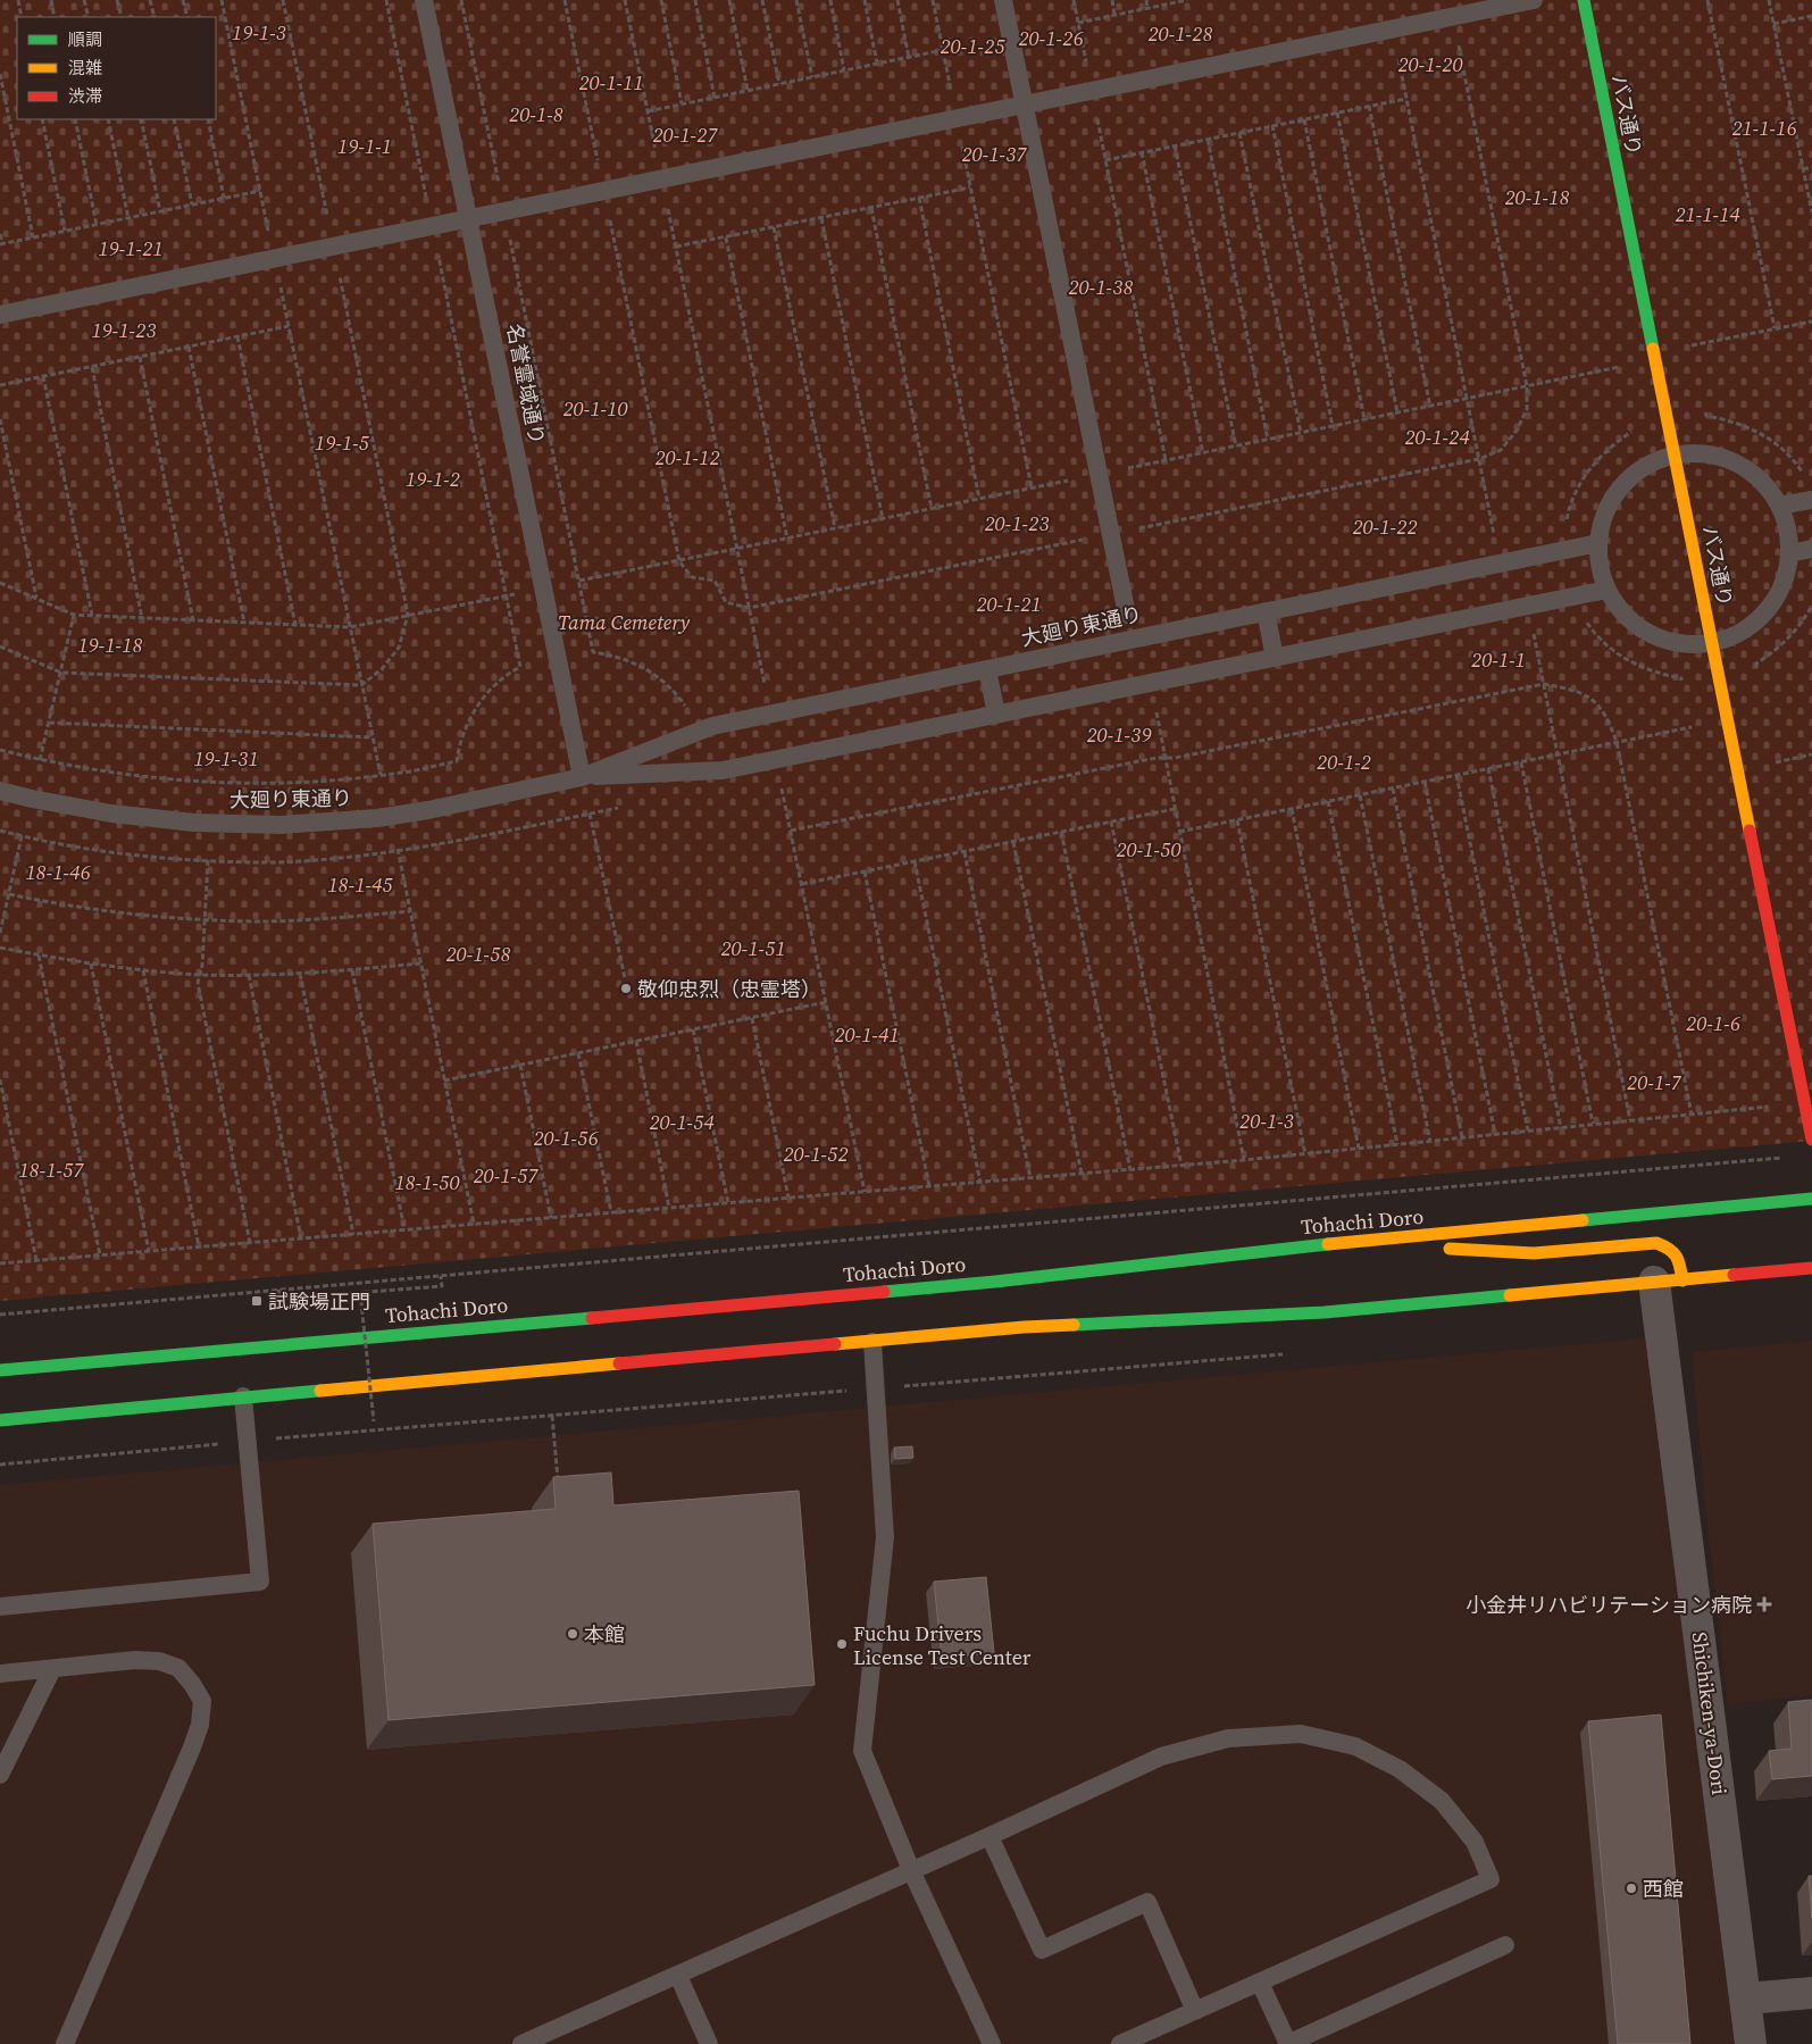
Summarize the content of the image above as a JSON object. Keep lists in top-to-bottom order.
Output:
{
  "streets": {
    "main road": ["バス通り", "Tohachi Doro"],
    "street": ["Shichiken-ya-Dori"],
    "lane": ["名誉霊域通り", "大廻り東通り"]
  },
  "crossings": [
    ["名誉霊域通り", "大廻り東通り"]
  ],
  "parks": [
    "19-1-3",
    "20-1-28",
    "20-1-26",
    "20-1-25",
    "20-1-20",
    "20-1-11",
    "20-1-8",
    "21-1-16",
    "20-1-27",
    "19-1-1",
    "20-1-37",
    "20-1-18",
    "21-1-14",
    "19-1-21",
    "20-1-38",
    "19-1-23",
    "20-1-10",
    "20-1-24",
    "19-1-5",
    "20-1-12",
    "19-1-2",
    "20-1-23",
    "20-1-22",
    "20-1-21",
    "Tama Cemetery",
    "19-1-18",
    "20-1-1",
    "20-1-39",
    "19-1-31",
    "20-1-2",
    "20-1-50",
    "18-1-46",
    "18-1-45",
    "20-1-51",
    "20-1-58",
    "20-1-6",
    "20-1-41",
    "20-1-7",
    "20-1-3",
    "20-1-54",
    "20-1-56",
    "20-1-52",
    "18-1-57",
    "20-1-57",
    "18-1-50"
  ],
  "places": {
    "other": [
      "敬仰忠烈（忠霊塔）",
      "本館",
      "Fuchu Drivers License Test Center",
      "西館"
    ],
    "transit": ["試験場正門"],
    "health": ["小金井リハビリテーション病院"]
  },
  "legend": ["順調", "混雑", "渋滞"]
}
